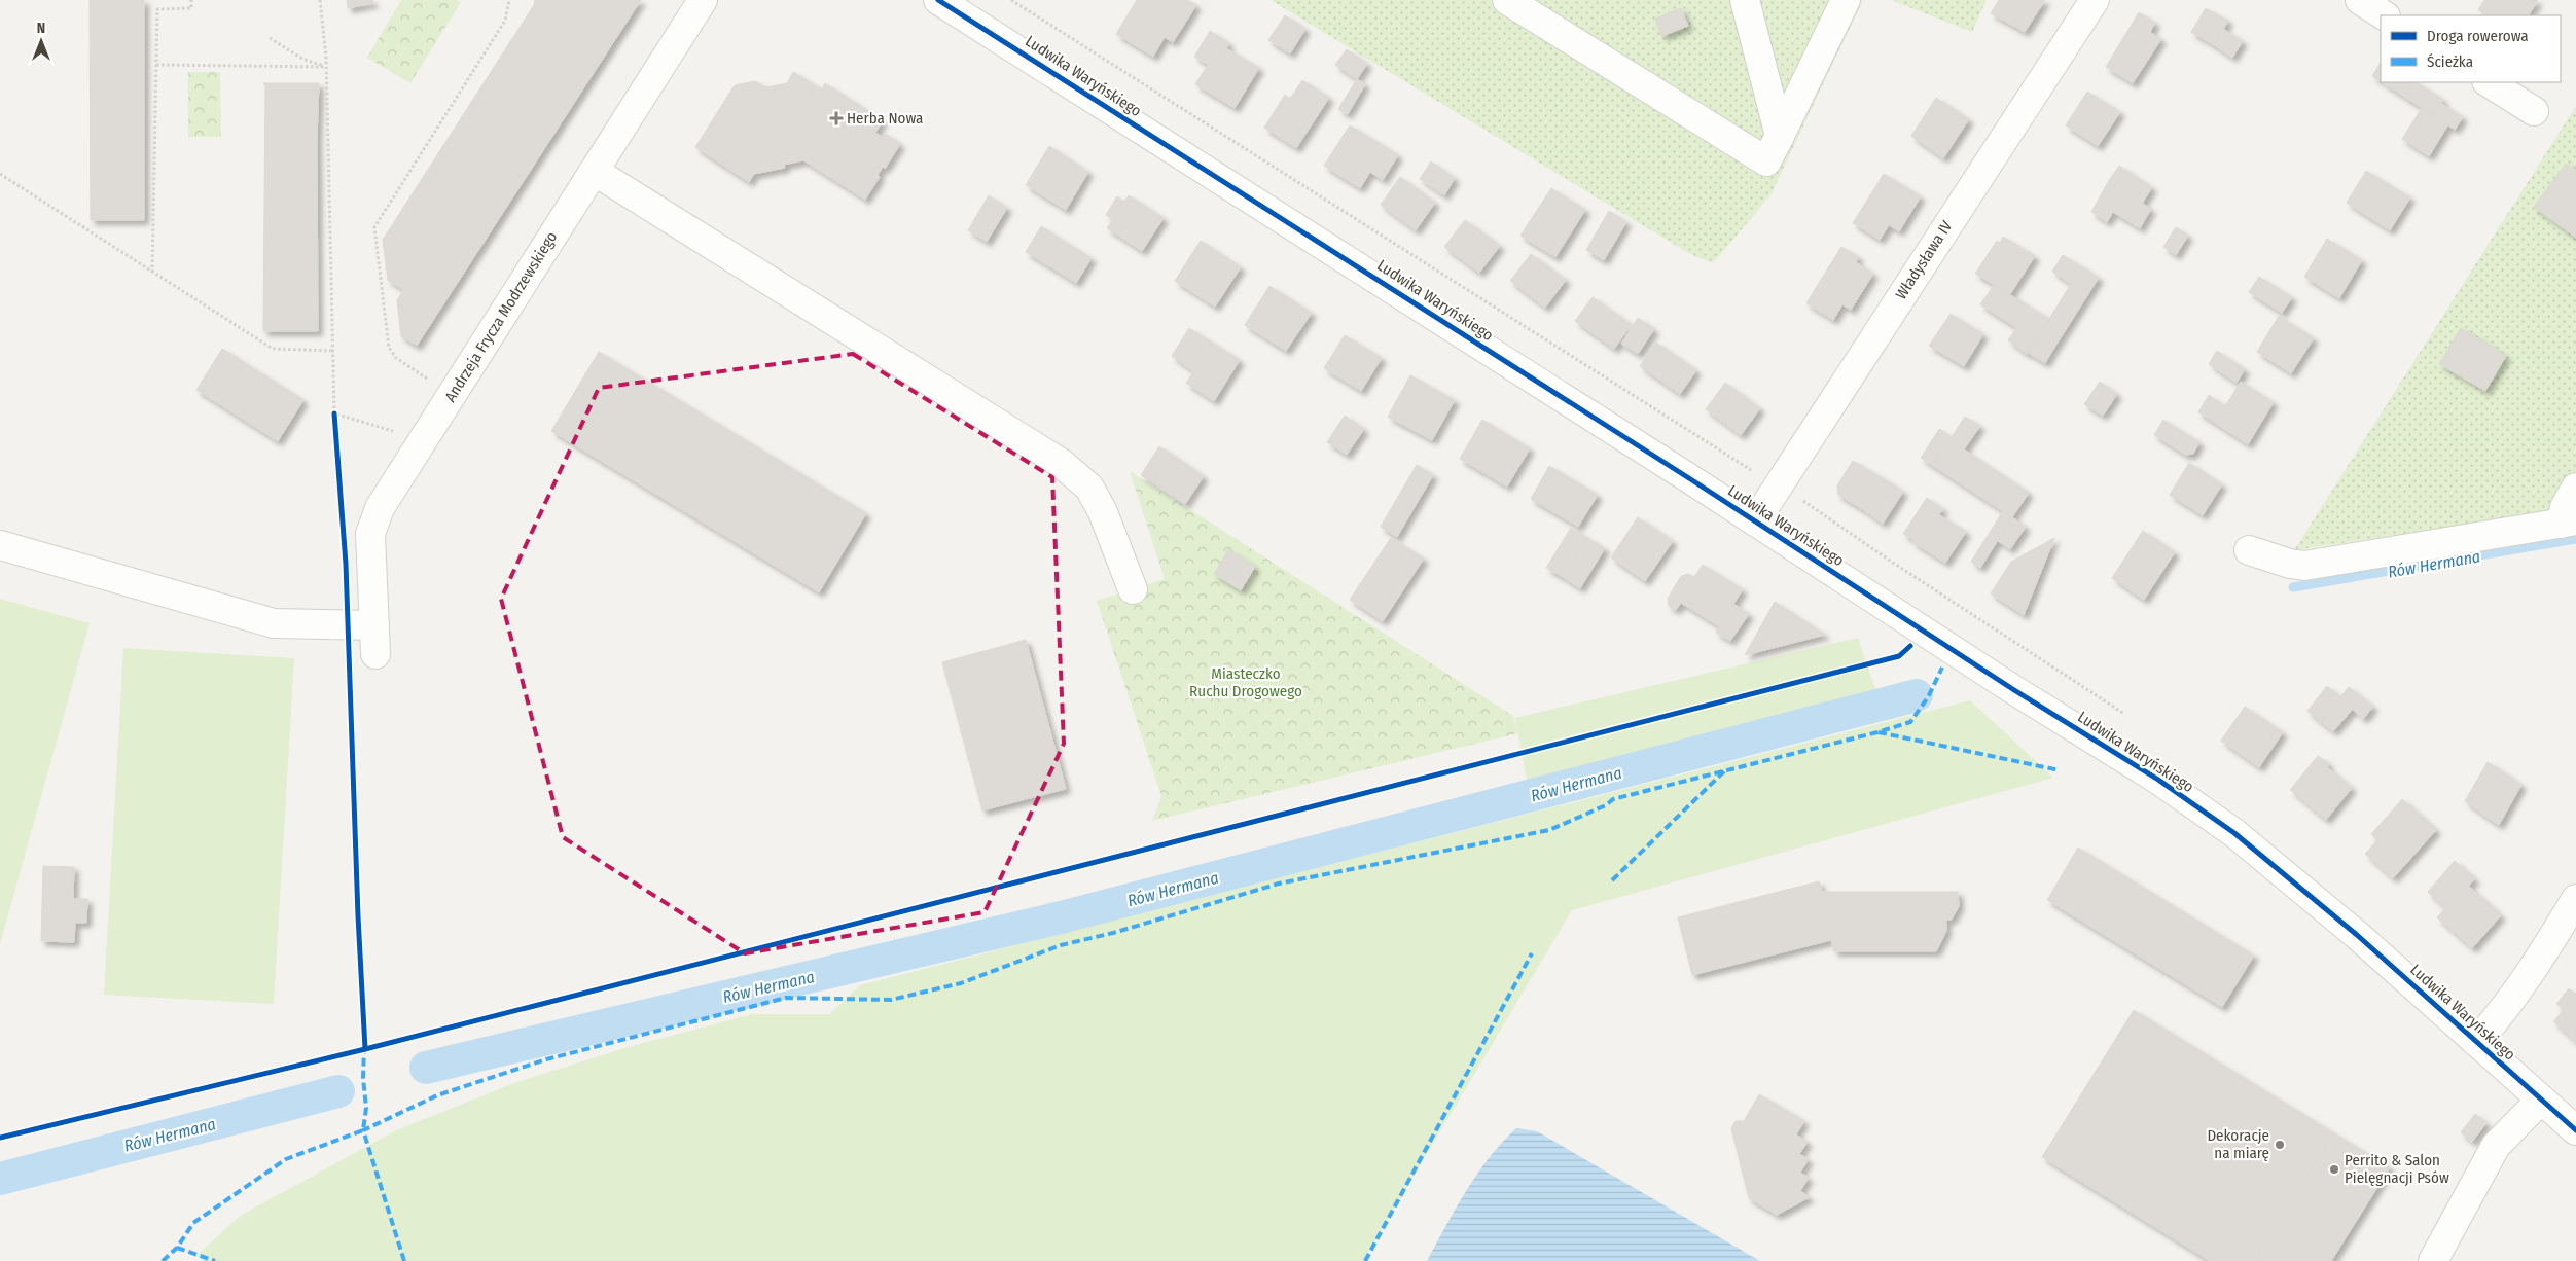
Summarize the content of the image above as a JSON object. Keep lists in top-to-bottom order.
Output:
{
  "streets": {
    "street": ["Ludwika Waryńskiego", "Władysława IV", "Andrzeja Frycza Modrzewskiego"]
  },
  "crossings": [
    ["Ludwika Waryńskiego", "Władysława IV"]
  ],
  "water": ["Rów Hermana"],
  "parks": ["Miasteczko Ruchu Drogowego"],
  "places": {
    "health": ["Herba Nowa"],
    "other": ["Dekoracje na miarę", "Perrito & Salon Pielęgnacji Psów"]
  },
  "legend": ["Droga rowerowa", "Ścieżka"],
  "north": "top"
}
